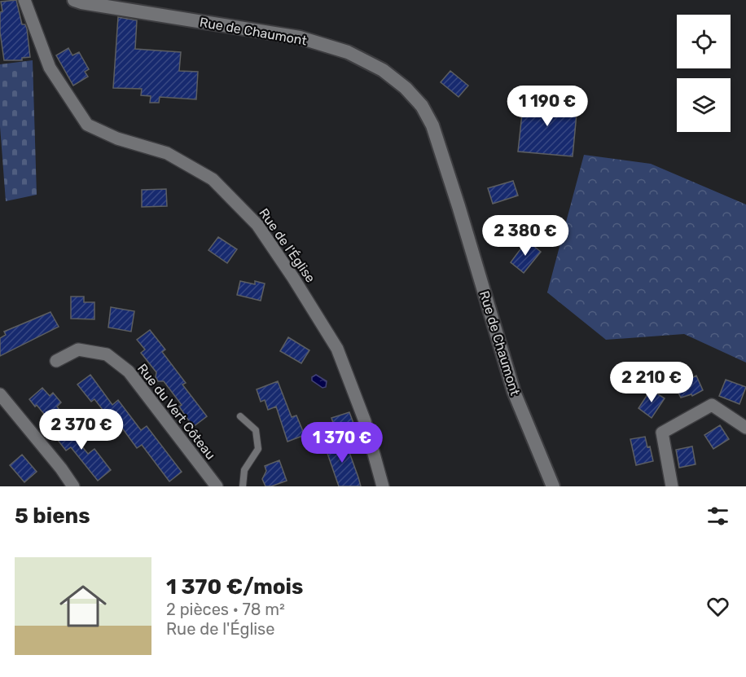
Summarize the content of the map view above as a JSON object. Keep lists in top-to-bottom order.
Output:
{
  "streets": {
    "street": ["Rue de Chaumont", "Rue de l'Église", "Rue du Vert Côteau"]
  },
  "page": {
    "price": [
      "1 190 €",
      "2 380 €",
      "2 210 €",
      "2 370 €",
      "1 370 €"
    ],
    "heading": "5 biens",
    "list": [
      {
        "name": "1 370 €/mois",
        "note": "2 pièces · 78 m² · Rue de l'Église"
      }
    ]
  }
}
